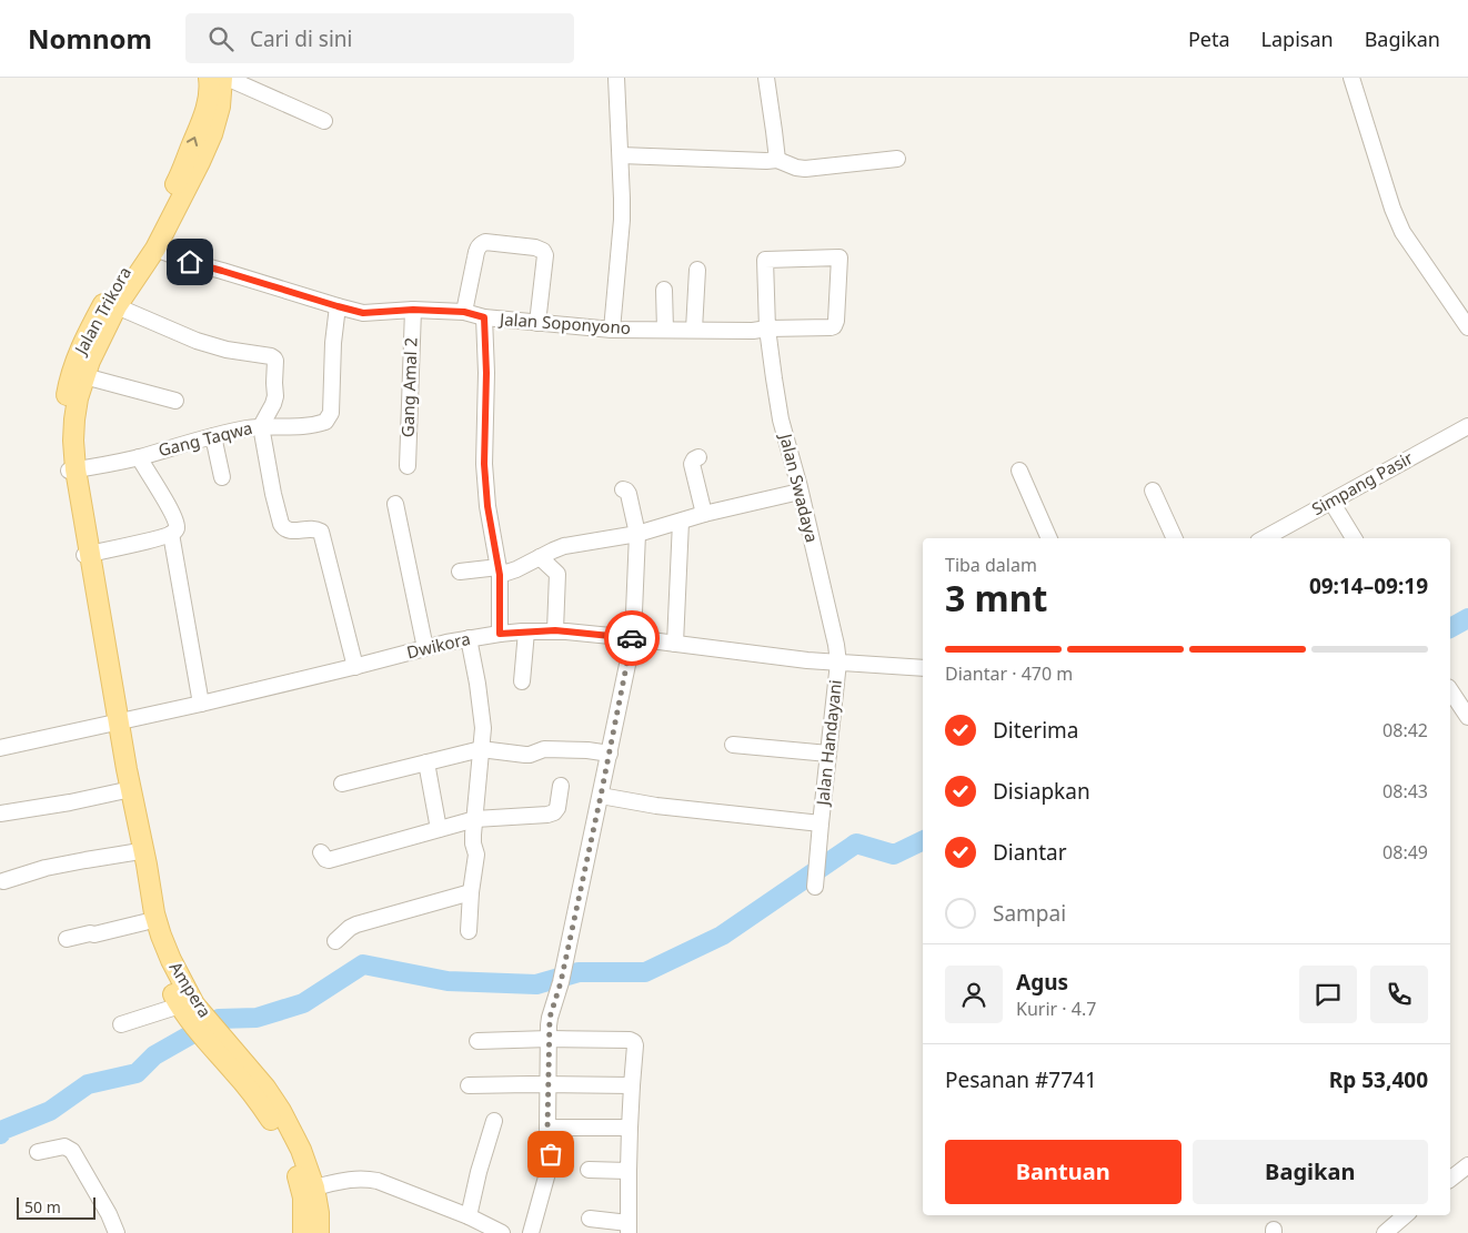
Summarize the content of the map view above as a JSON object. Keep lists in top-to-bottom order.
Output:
{
  "streets": {
    "main road": ["Jalan Trikora", "Ampera"],
    "street": [
      "Jalan Soponyono",
      "Gang Amal 2",
      "Gang Taqwa",
      "Simpang Pasir",
      "Jalan Swadaya",
      "Dwikora",
      "Jalan Handayani"
    ]
  },
  "crossings": [
    ["Jalan Trikora", "Jalan Soponyono"],
    ["Jalan Trikora", "Gang Taqwa"],
    ["Jalan Trikora", "Dwikora"],
    ["Jalan Trikora", "Ampera"],
    ["Jalan Soponyono", "Gang Amal 2"],
    ["Jalan Soponyono", "Gang Taqwa"],
    ["Jalan Soponyono", "Jalan Swadaya"],
    ["Jalan Swadaya", "Dwikora"],
    ["Jalan Swadaya", "Jalan Handayani"],
    ["Dwikora", "Jalan Handayani"],
    ["Dwikora", "Ampera"]
  ],
  "scale_bar": "50 m",
  "page": {
    "header": "Nomnom",
    "search": "Cari di sini",
    "nav": ["Peta", "Lapisan", "Bagikan"],
    "heading": ["3 mnt", "Tiba dalam", "09:14–09:19"],
    "panel": [
      "Agus",
      "Kurir · 4.7",
      "Pesanan #7741",
      "Rp 53,400"
    ],
    "bar": "Diantar · 470 m",
    "list": [
      ["Diterima", "08:42"],
      ["Disiapkan", "08:43"],
      ["Diantar", "08:49"],
      "Sampai"
    ],
    "buttons": ["Bantuan", "Bagikan"],
    "scale": "50 m"
  }
}
